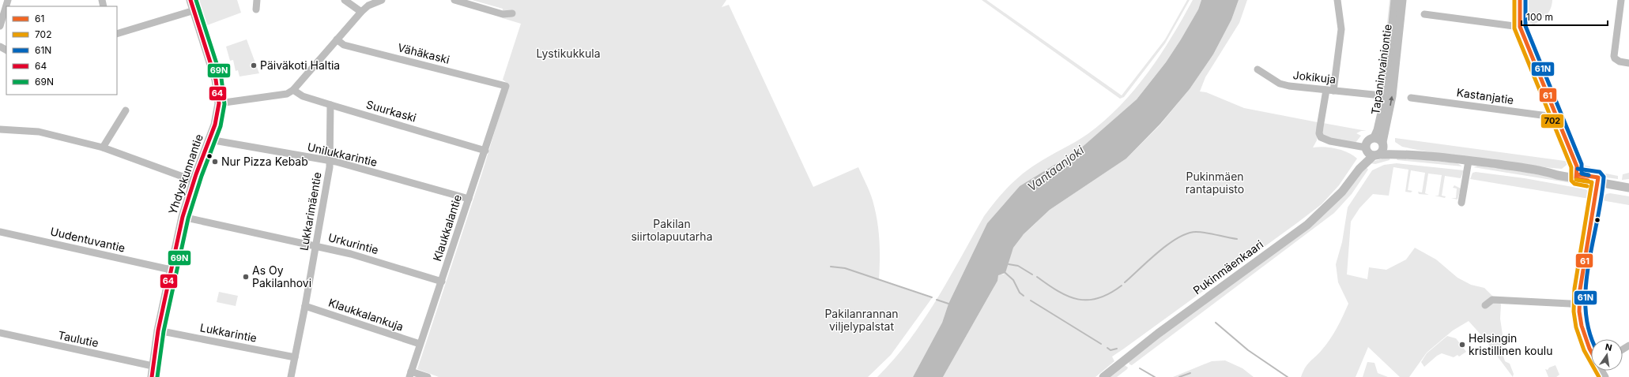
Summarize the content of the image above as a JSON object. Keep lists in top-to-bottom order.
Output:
{
  "streets": {
    "main road": ["Tapaninvainiontie", "Yhdyskunnantie", "Pukinmäenkaari"],
    "street": [
      "Vähäkaski",
      "Jokikuja",
      "Kastanjatie",
      "Suurkaski",
      "Unilukkarintie",
      "Lukkarimäentie",
      "Klaukkalantie",
      "Uudentuvantie",
      "Urkurintie",
      "Klaukkalankuja",
      "Lukkarintie",
      "Taulutie"
    ]
  },
  "crossings": [
    ["Vähäkaski", "Klaukkalantie"],
    ["Tapaninvainiontie", "Pukinmäenkaari"],
    ["Suurkaski", "Lukkarimäentie"],
    ["Suurkaski", "Klaukkalantie"],
    ["Unilukkarintie", "Yhdyskunnantie"],
    ["Unilukkarintie", "Lukkarimäentie"],
    ["Unilukkarintie", "Klaukkalantie"],
    ["Yhdyskunnantie", "Uudentuvantie"],
    ["Yhdyskunnantie", "Urkurintie"],
    ["Yhdyskunnantie", "Lukkarintie"],
    ["Yhdyskunnantie", "Taulutie"],
    ["Lukkarimäentie", "Urkurintie"],
    ["Lukkarimäentie", "Klaukkalankuja"],
    ["Lukkarimäentie", "Lukkarintie"],
    ["Klaukkalantie", "Urkurintie"],
    ["Klaukkalantie", "Klaukkalankuja"]
  ],
  "water": ["Vantaanjoki"],
  "parks": [
    "Lystikukkula",
    "Pukinmäen rantapuisto",
    "Pakilan siirtolapuutarha",
    "Pakilanrannan viljelypalstat"
  ],
  "places": [
    "Päiväkoti Haltia",
    "Nur Pizza Kebab",
    "As Oy Pakilanhovi",
    "Helsingin kristillinen koulu"
  ],
  "lines": [
    "transit line 61",
    "transit line 702",
    "transit line 61N",
    "transit line 64",
    "transit line 69N"
  ],
  "legend": [
    "61",
    "702",
    "61N",
    "64",
    "69N"
  ],
  "scale_bar": "100 m",
  "north": "top"
}
